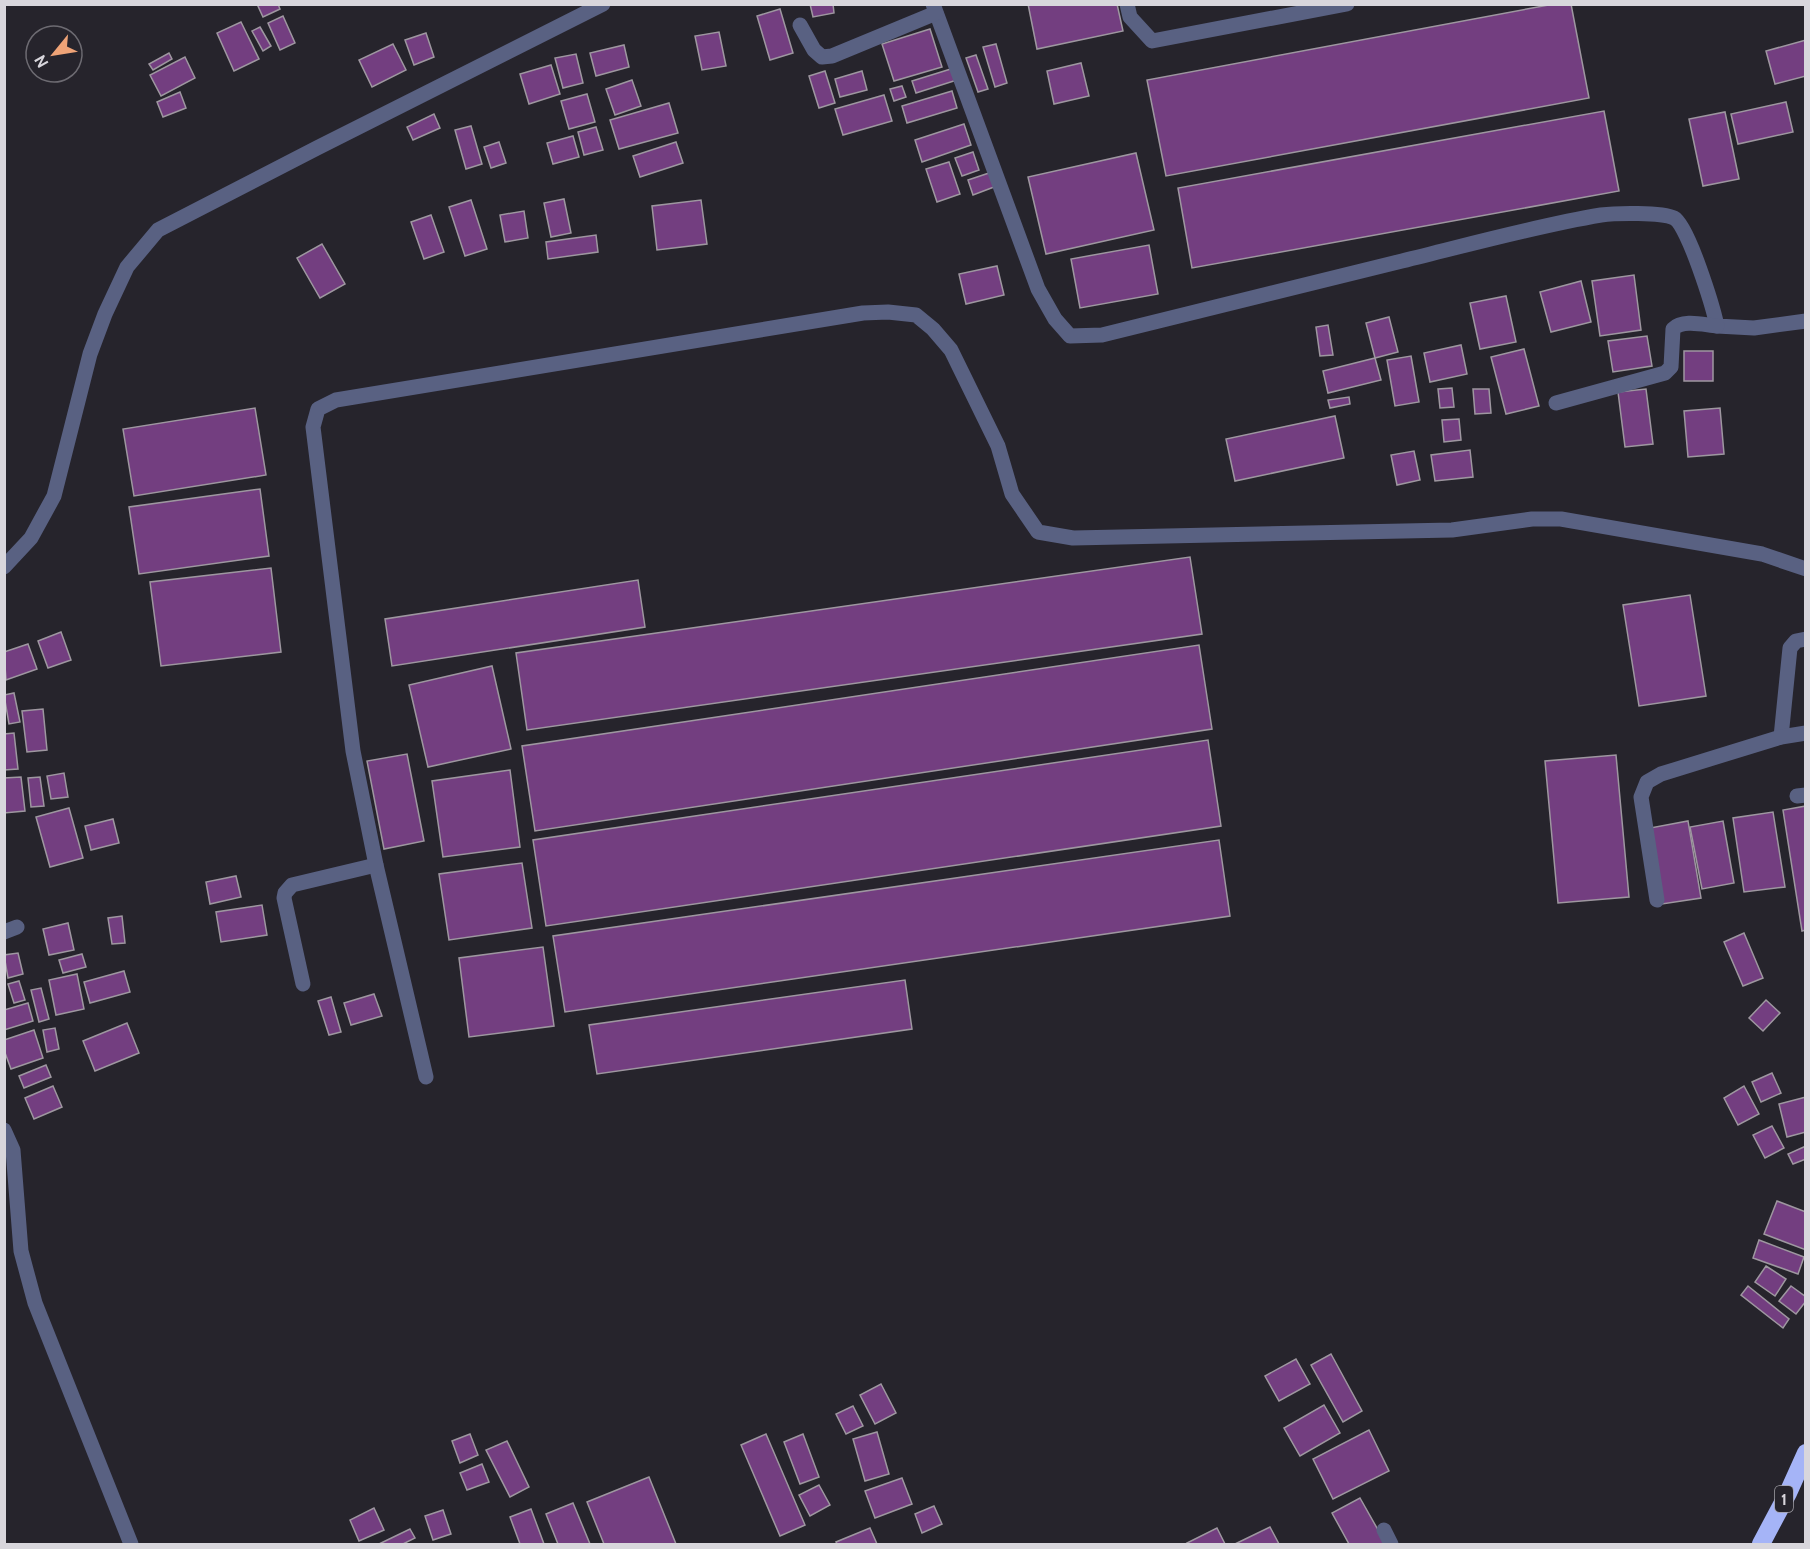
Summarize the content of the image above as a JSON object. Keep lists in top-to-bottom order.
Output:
{
  "streets": {
    "highway": ["1"]
  },
  "north": "bottom left"
}
